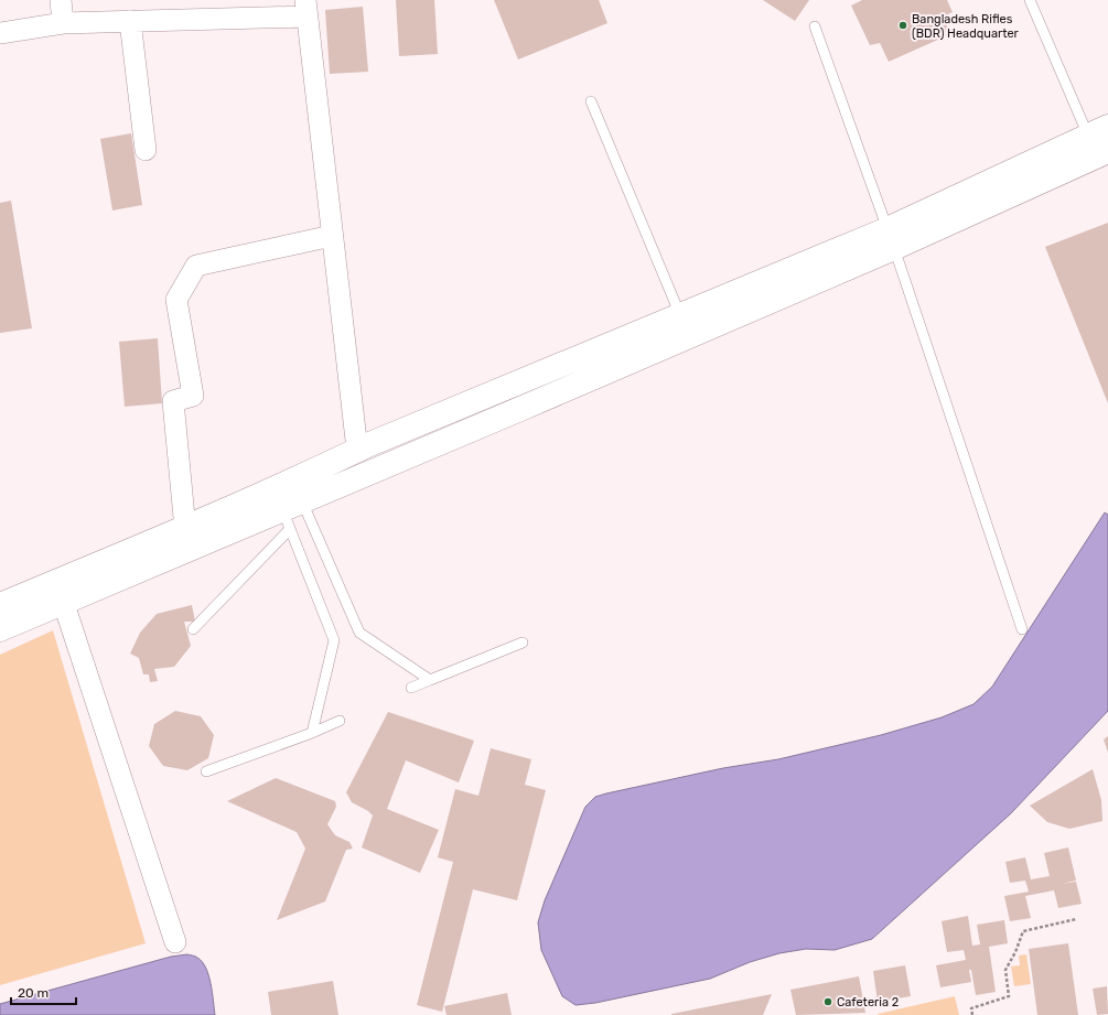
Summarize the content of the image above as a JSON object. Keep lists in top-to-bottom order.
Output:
{
  "places": ["Bangladesh Rifles (BDR) Headquarter", "Cafeteria 2"],
  "scale_bar": "20 m"
}
